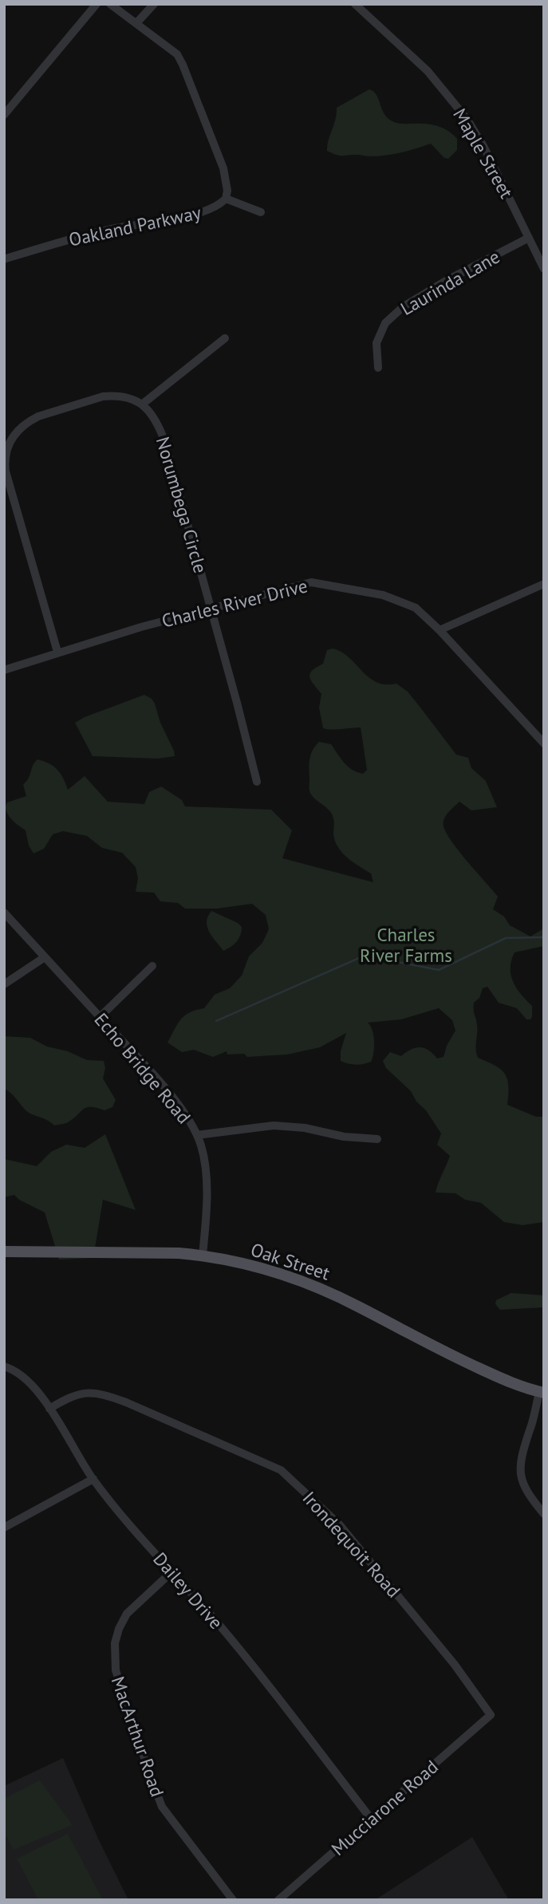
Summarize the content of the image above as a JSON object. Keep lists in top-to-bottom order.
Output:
{
  "streets": {
    "main road": ["Oak Street"],
    "street": [
      "Maple Street",
      "Oakland Parkway",
      "Laurinda Lane",
      "Norumbega Circle",
      "Charles River Drive",
      "Echo Bridge Road",
      "Irondequoit Road",
      "Dailey Drive",
      "MacArthur Road",
      "Mucciarone Road"
    ]
  },
  "crossings": [
    ["Maple Street", "Laurinda Lane"],
    ["Norumbega Circle", "Charles River Drive"],
    ["Echo Bridge Road", "Oak Street"],
    ["Irondequoit Road", "Dailey Drive"],
    ["Irondequoit Road", "Mucciarone Road"],
    ["Dailey Drive", "MacArthur Road"],
    ["Dailey Drive", "Mucciarone Road"]
  ],
  "parks": ["Charles River Farms"]
}
